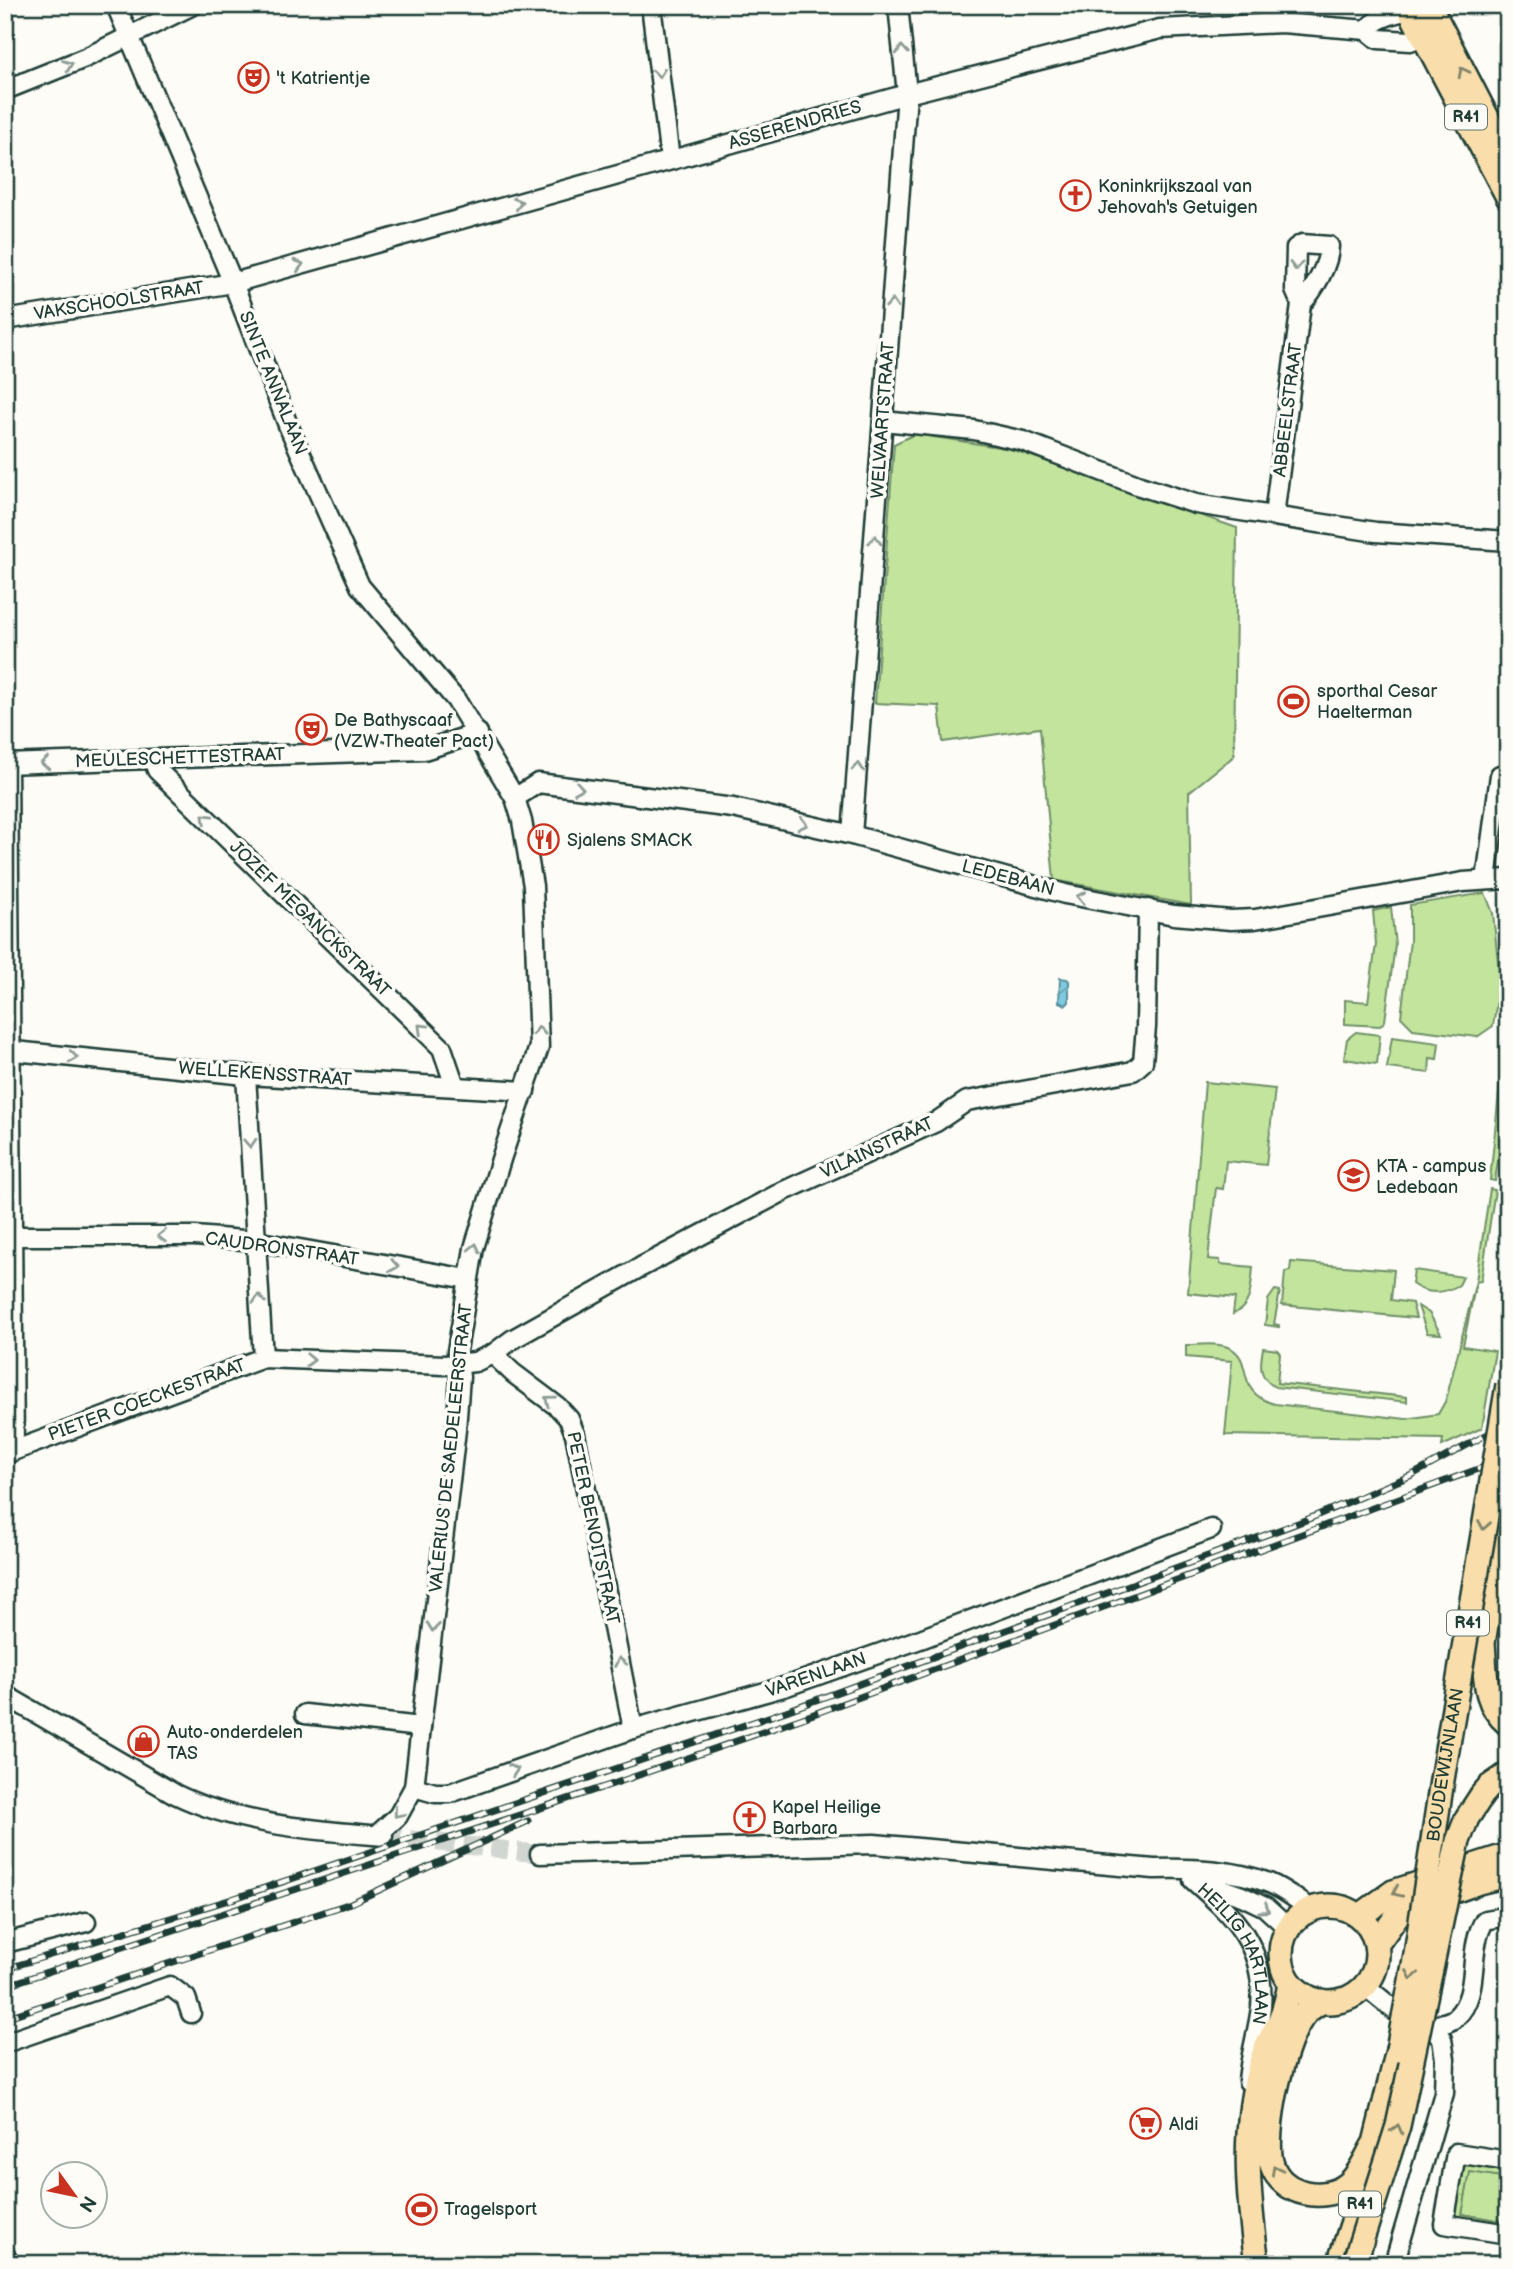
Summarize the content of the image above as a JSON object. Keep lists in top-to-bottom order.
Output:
{
  "streets": {
    "main road": ["R41", "BOUDEWIJNLAAN", "HEILIG HARTLAAN"],
    "street": [
      "ASSERENDRIES",
      "VAKSCHOOLSTRAAT",
      "SINTE ANNALAAN",
      "ABBEELSTRAAT",
      "WELVAARTSTRAAT",
      "MEULESCHETTESTRAAT",
      "LEDEBAAN",
      "JOZEF MEGANCKSTRAAT",
      "WELLEKENSSTRAAT",
      "VILAINSTRAAT",
      "CAUDRONSTRAAT",
      "PIETER COECKESTRAAT",
      "VALERIUS DE SAEDELEERSTRAAT",
      "PETER BENOITSTRAAT",
      "VARENLAAN"
    ]
  },
  "crossings": [
    ["R41", "ASSERENDRIES"],
    ["ASSERENDRIES", "VAKSCHOOLSTRAAT"],
    ["ASSERENDRIES", "SINTE ANNALAAN"],
    ["ASSERENDRIES", "WELVAARTSTRAAT"],
    ["VAKSCHOOLSTRAAT", "SINTE ANNALAAN"],
    ["SINTE ANNALAAN", "MEULESCHETTESTRAAT"],
    ["SINTE ANNALAAN", "VALERIUS DE SAEDELEERSTRAAT"],
    ["WELVAARTSTRAAT", "LEDEBAAN"],
    ["MEULESCHETTESTRAAT", "JOZEF MEGANCKSTRAAT"],
    ["MEULESCHETTESTRAAT", "VALERIUS DE SAEDELEERSTRAAT"],
    ["LEDEBAAN", "VILAINSTRAAT"],
    ["LEDEBAAN", "VALERIUS DE SAEDELEERSTRAAT"],
    ["JOZEF MEGANCKSTRAAT", "WELLEKENSSTRAAT"],
    ["WELLEKENSSTRAAT", "VALERIUS DE SAEDELEERSTRAAT"],
    ["VILAINSTRAAT", "PETER BENOITSTRAAT"],
    ["CAUDRONSTRAAT", "VALERIUS DE SAEDELEERSTRAAT"],
    ["PIETER COECKESTRAAT", "VALERIUS DE SAEDELEERSTRAAT"],
    ["VALERIUS DE SAEDELEERSTRAAT", "VARENLAAN"],
    ["PETER BENOITSTRAAT", "VARENLAAN"],
    ["BOUDEWIJNLAAN", "HEILIG HARTLAAN"]
  ],
  "one_way": [
    "ASSERENDRIES",
    "WELVAARTSTRAAT",
    "JOZEF MEGANCKSTRAAT",
    "WELLEKENSSTRAAT",
    "PIETER COECKESTRAAT",
    "PETER BENOITSTRAAT"
  ],
  "places": {
    "theatre": ["'t Katrientje", "De Bathyscaaf (VZW Theater Pact)"],
    "church": ["Koninkrijkszaal van Jehovah's Getuigen", "Kapel Heilige Barbara"],
    "sports": ["sporthal Cesar Haelterman", "Tragelsport"],
    "restaurant": ["Sjalens SMACK"],
    "school or university": ["KTA - campus Ledebaan"],
    "shop": ["Auto-onderdelen TAS"],
    "supermarket": ["Aldi"]
  },
  "north": "bottom right"
}
